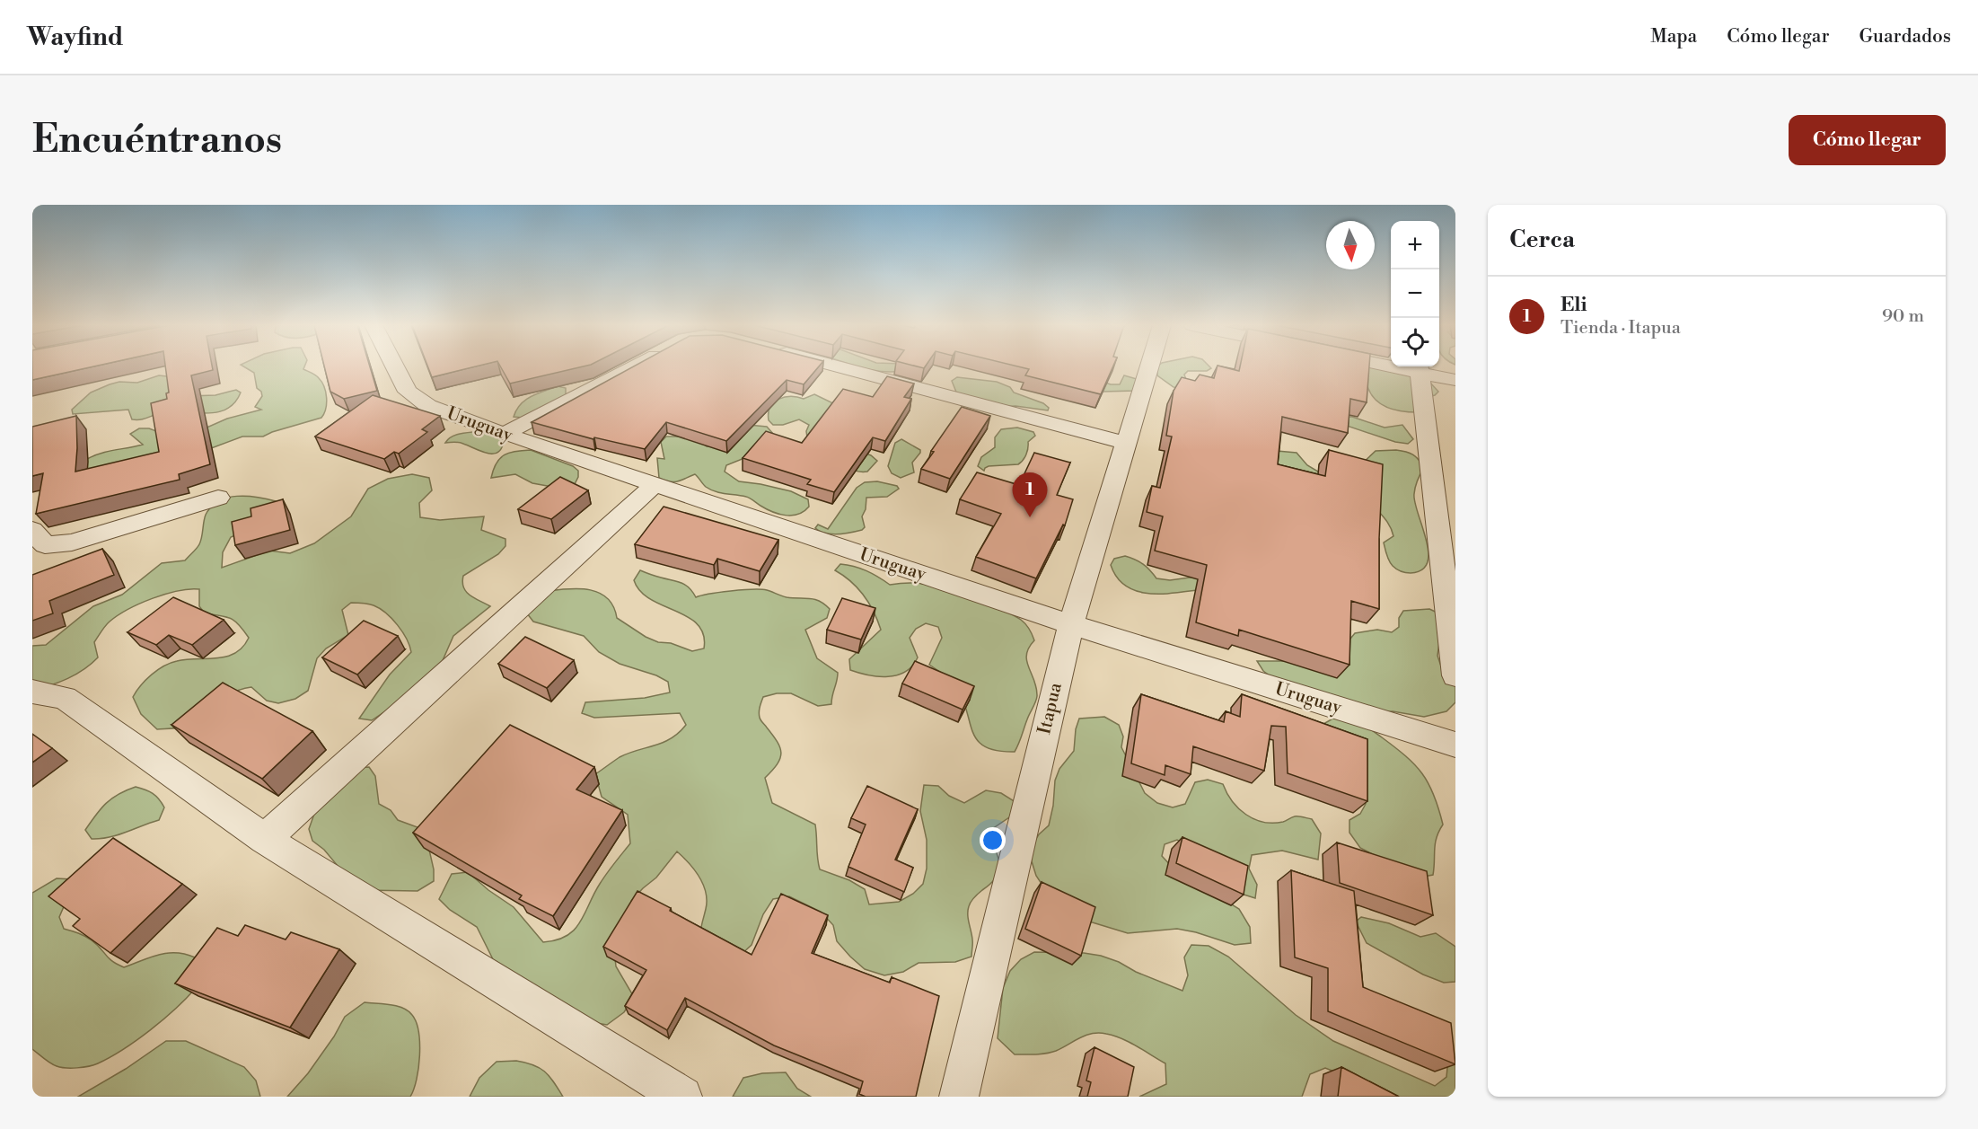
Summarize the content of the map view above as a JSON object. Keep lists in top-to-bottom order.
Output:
{
  "streets": {
    "street": ["Uruguay", "Itapua"]
  },
  "crossings": [
    ["Uruguay", "Itapua"]
  ],
  "north": "bottom",
  "page": {
    "header": "Wayfind",
    "nav": ["Mapa", "Cómo llegar", "Guardados"],
    "buttons": "Cómo llegar",
    "title": "Encuéntranos",
    "heading": "Cerca",
    "map_buttons": ["+", "−"],
    "list": [
      {
        "mark": "1",
        "name": "Eli",
        "note": "Tienda · Itapua",
        "value": "90 m"
      }
    ],
    "pins": "1"
  }
}
